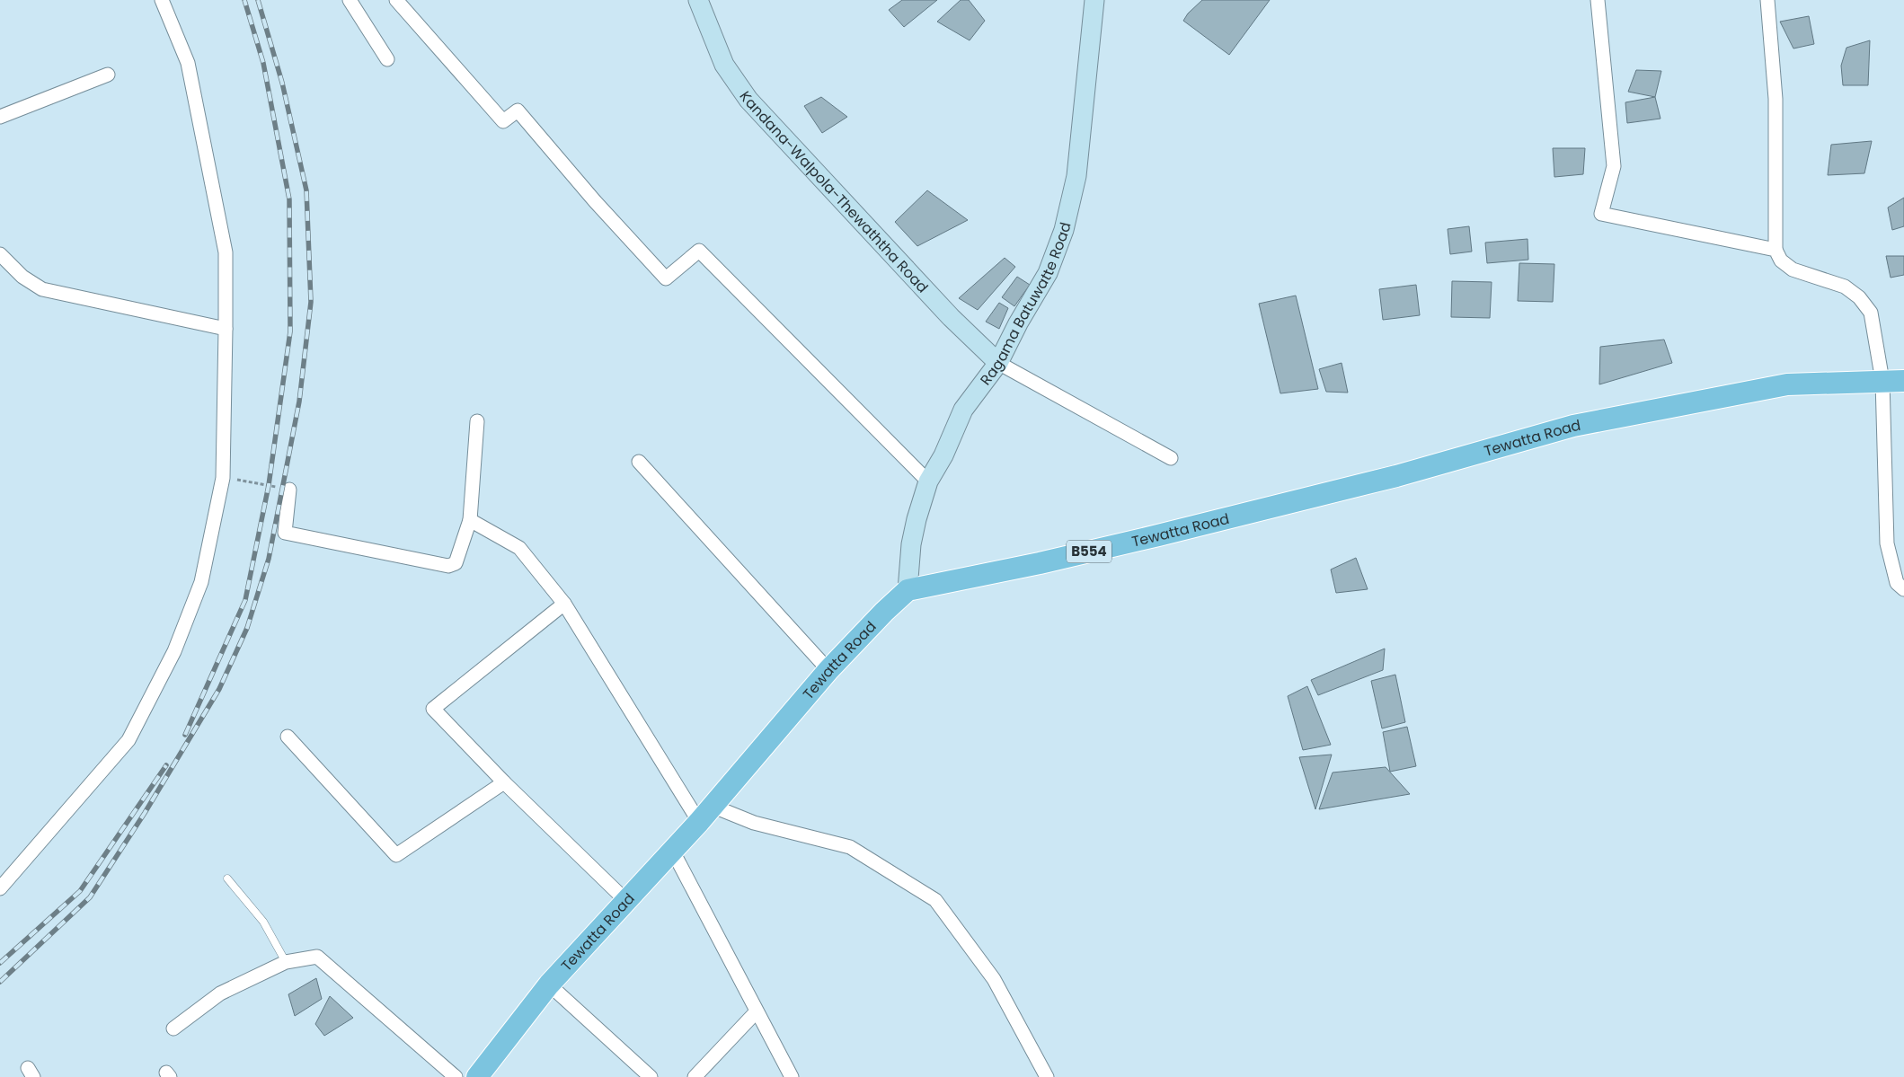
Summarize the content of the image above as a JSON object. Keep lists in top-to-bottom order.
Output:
{
  "streets": {
    "main road": ["Tewatta Road", "B554"],
    "street": ["Kandana-Walpola-Thewaththa Road", "Ragama Batuwatte Road"]
  },
  "crossings": [
    ["Kandana-Walpola-Thewaththa Road", "Ragama Batuwatte Road"],
    ["Ragama Batuwatte Road", "Tewatta Road"]
  ]
}
